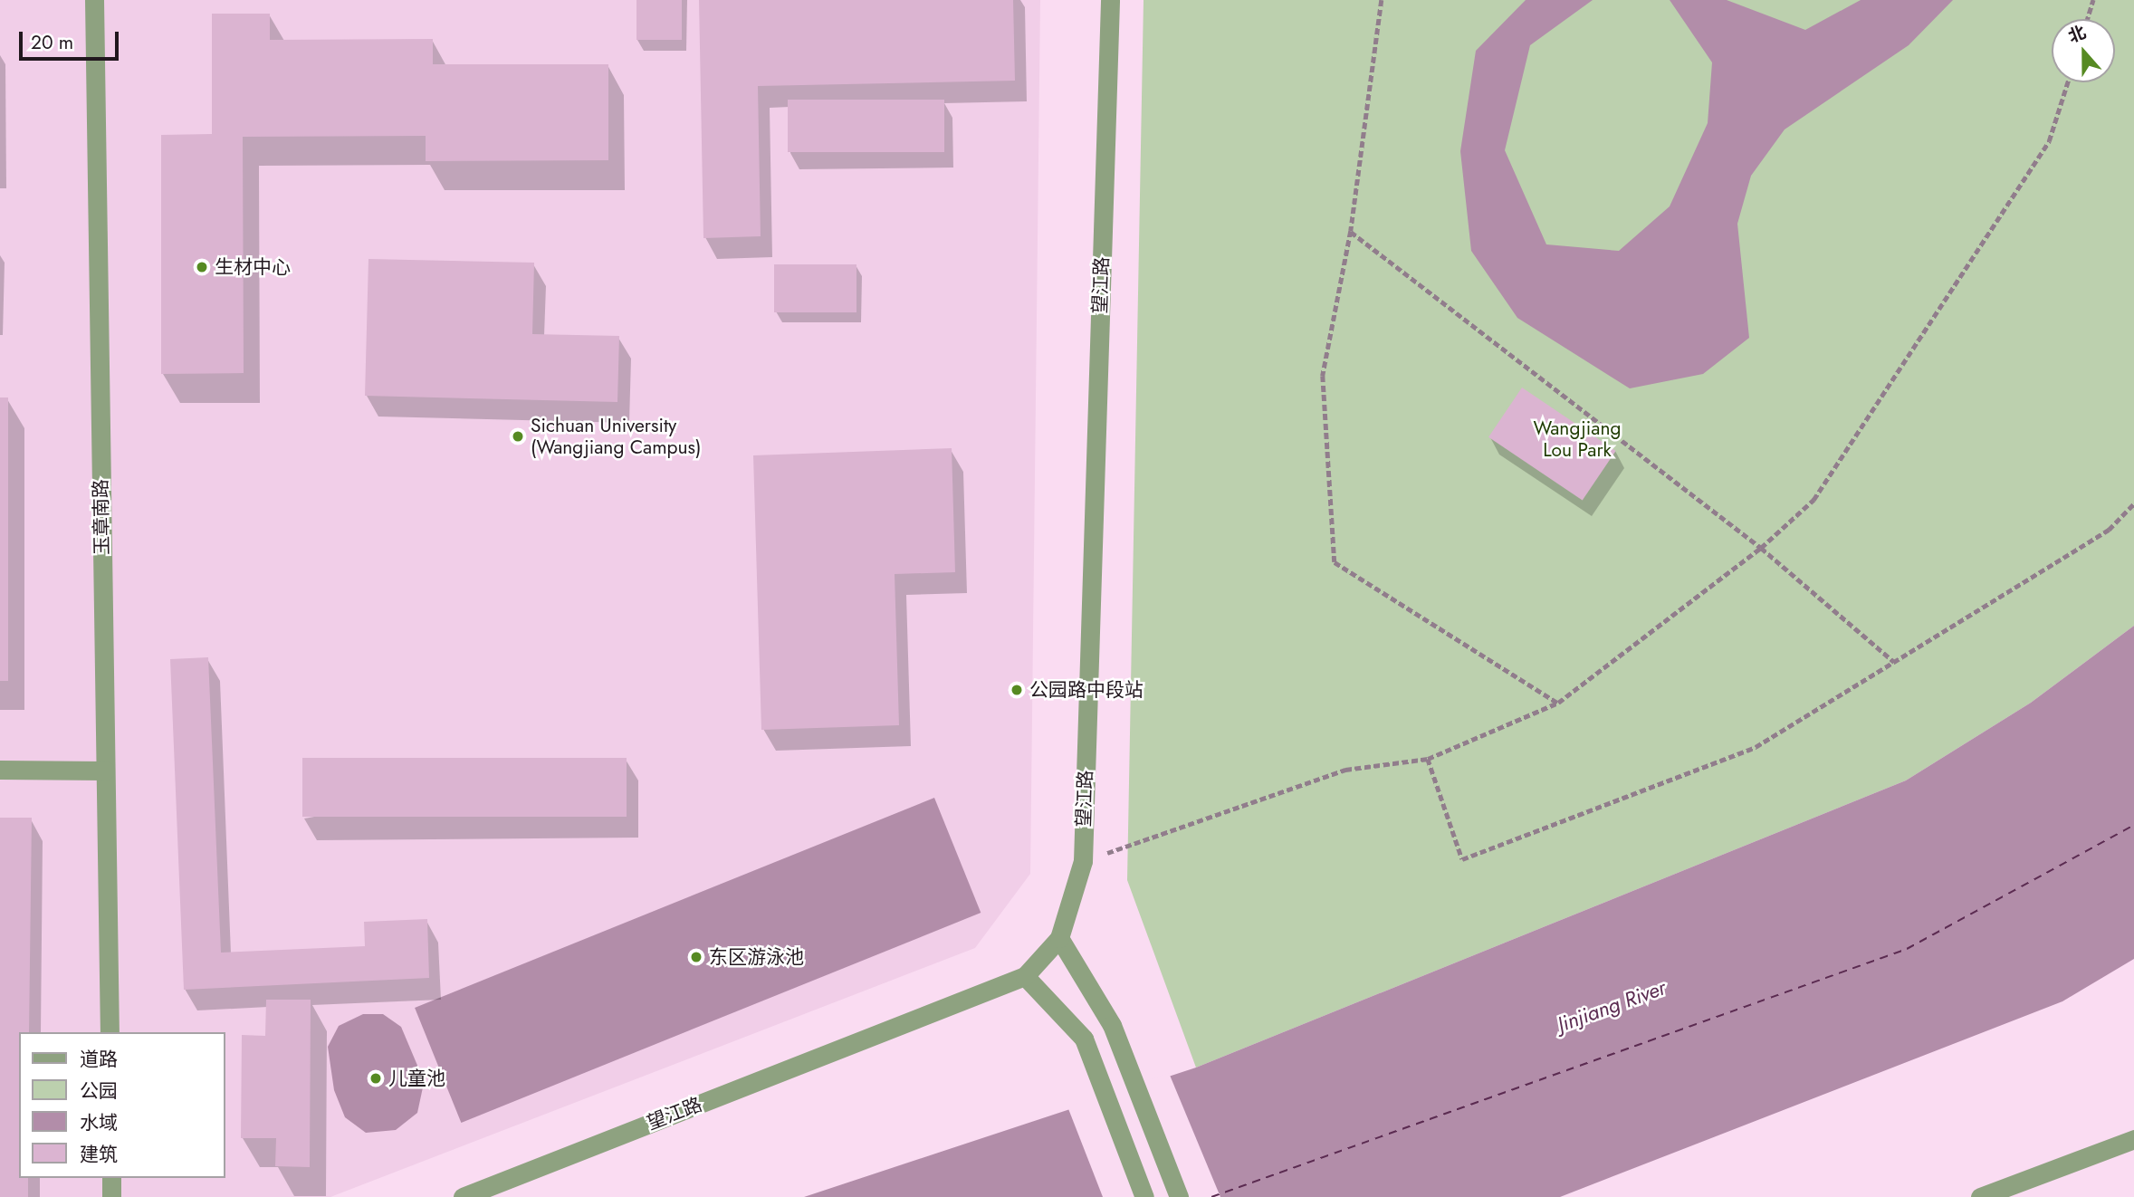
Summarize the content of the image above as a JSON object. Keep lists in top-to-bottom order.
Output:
{
  "streets": {
    "street": ["望江路", "玉章南路"]
  },
  "water": ["Jinjiang River"],
  "parks": ["Wangjiang Lou Park"],
  "places": [
    "生材中心",
    "Sichuan University (Wangjiang Campus)",
    "公园路中段站",
    "东区游泳池",
    "儿童池"
  ],
  "legend": [
    "道路",
    "公园",
    "水域",
    "建筑"
  ],
  "scale_bar": "20 m",
  "north": "top"
}
